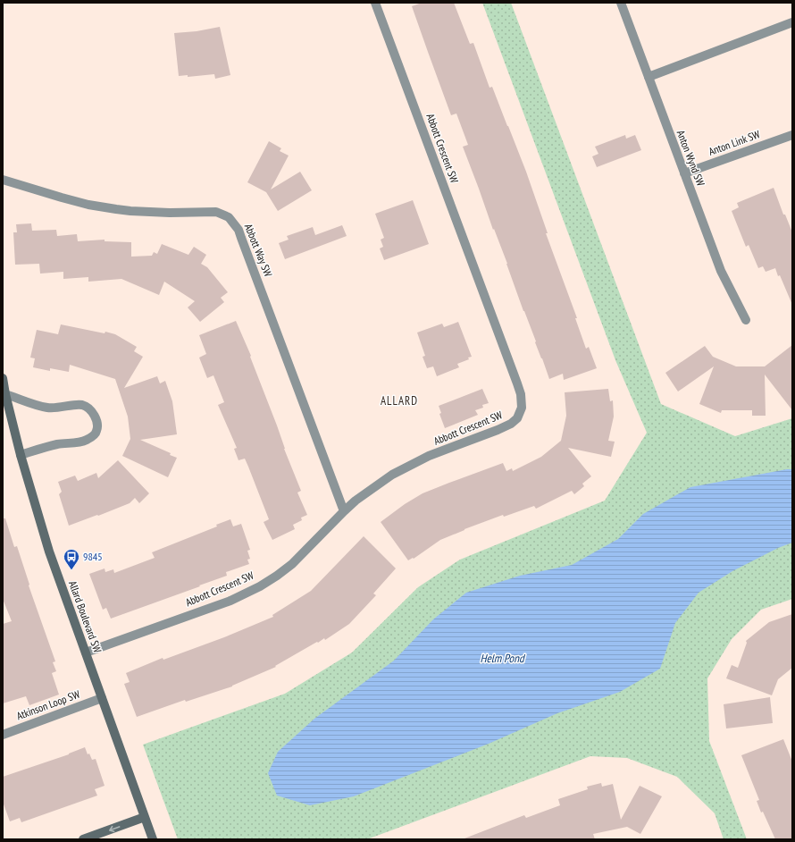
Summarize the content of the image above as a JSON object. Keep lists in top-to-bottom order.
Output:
{
  "streets": {
    "street": [
      "Anton Link SW",
      "Abbott Crescent SW",
      "Anton Wynd SW",
      "Abbott Way SW",
      "Allard Boulevard SW",
      "Atkinson Loop SW"
    ]
  },
  "crossings": [
    ["Anton Link SW", "Anton Wynd SW"],
    ["Abbott Crescent SW", "Abbott Way SW"],
    ["Abbott Crescent SW", "Allard Boulevard SW"],
    ["Allard Boulevard SW", "Atkinson Loop SW"]
  ],
  "districts": ["ALLARD"],
  "water": ["Helm Pond"],
  "places": {
    "bus stop": ["9845"]
  }
}
